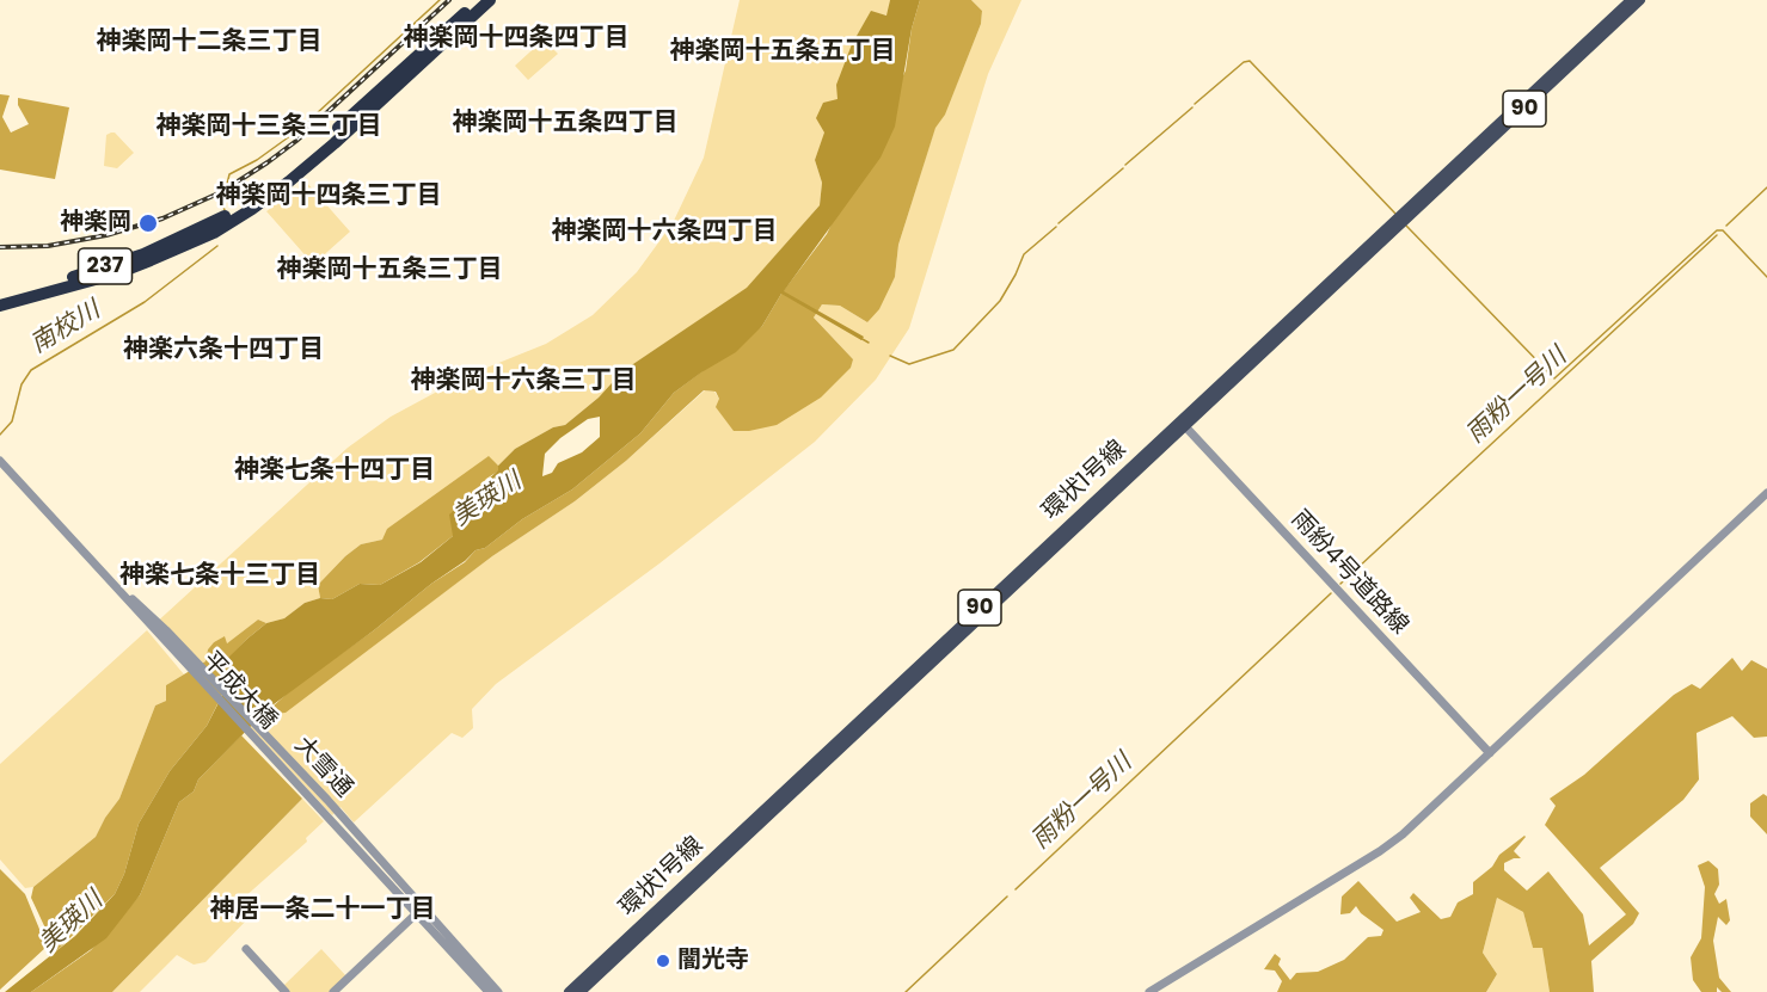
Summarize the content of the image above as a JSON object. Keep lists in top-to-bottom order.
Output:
{
  "streets": {
    "highway": ["237"],
    "main road": ["90", "環状1号線"],
    "street": ["雨紛4号道路線", "平成大橋", "大雪通"]
  },
  "crossings": [
    ["環状1号線", "雨紛4号道路線"],
    ["平成大橋", "大雪通"]
  ],
  "districts": [
    "神楽岡十四条四丁目",
    "神楽岡十二条三丁目",
    "神楽岡十五条五丁目",
    "神楽岡十五条四丁目",
    "神楽岡十三条三丁目",
    "神楽岡十四条三丁目",
    "神楽岡十六条四丁目",
    "神楽岡十五条三丁目",
    "神楽六条十四丁目",
    "神楽岡十六条三丁目",
    "神楽七条十四丁目",
    "神楽七条十三丁目",
    "神居一条二十一丁目"
  ],
  "water": ["南校川", "雨粉一号川", "美瑛川"],
  "places": ["神楽岡", "闇光寺"]
}
